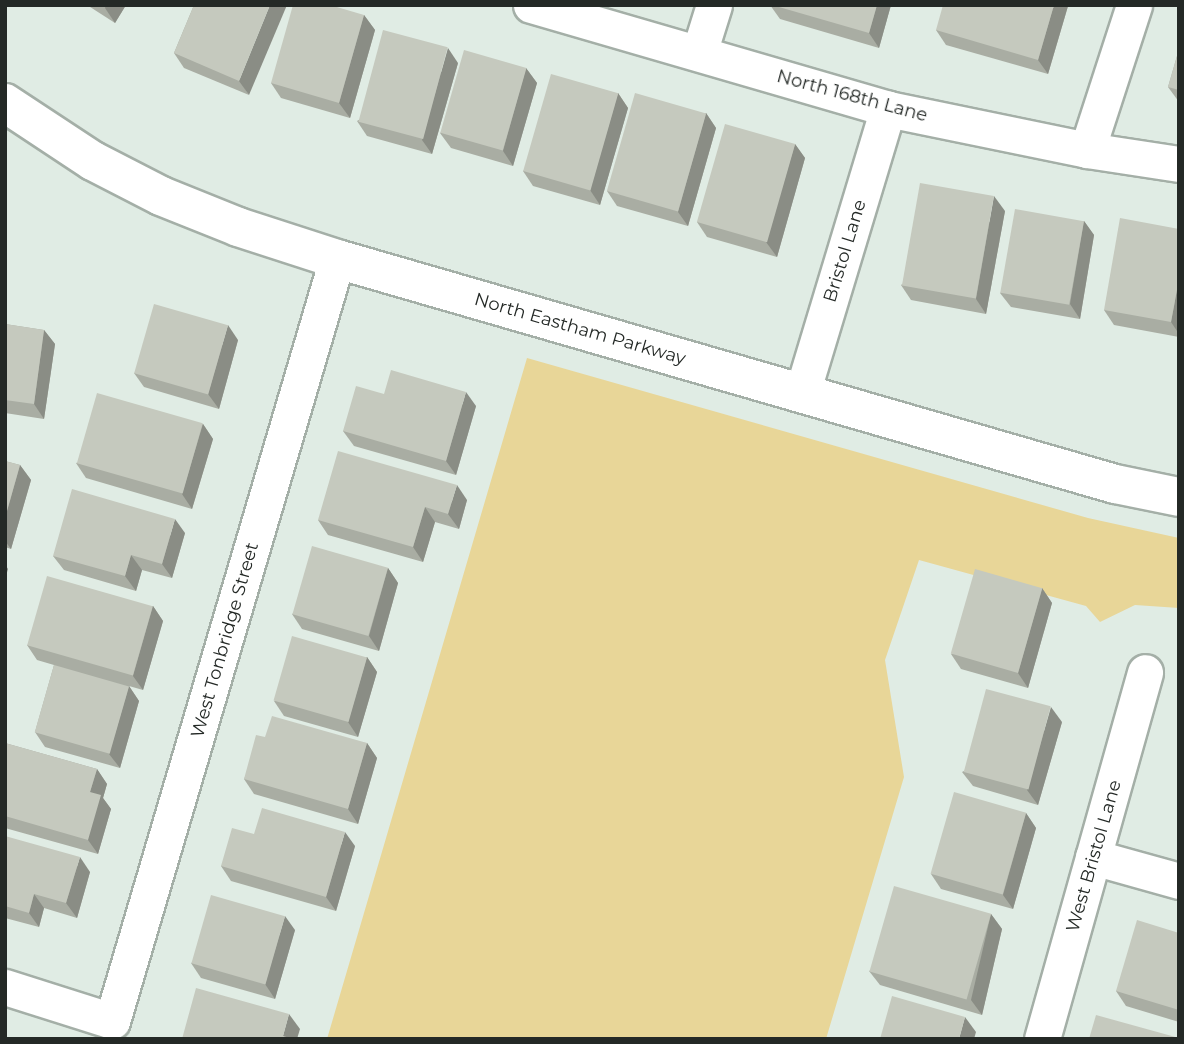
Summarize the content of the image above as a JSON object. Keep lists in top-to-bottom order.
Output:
{
  "streets": {
    "street": [
      "North 168th Lane",
      "Bristol Lane",
      "North Eastham Parkway",
      "West Tonbridge Street",
      "West Bristol Lane"
    ]
  },
  "crossings": [
    ["North 168th Lane", "Bristol Lane"],
    ["Bristol Lane", "North Eastham Parkway"],
    ["North Eastham Parkway", "West Tonbridge Street"]
  ]
}
